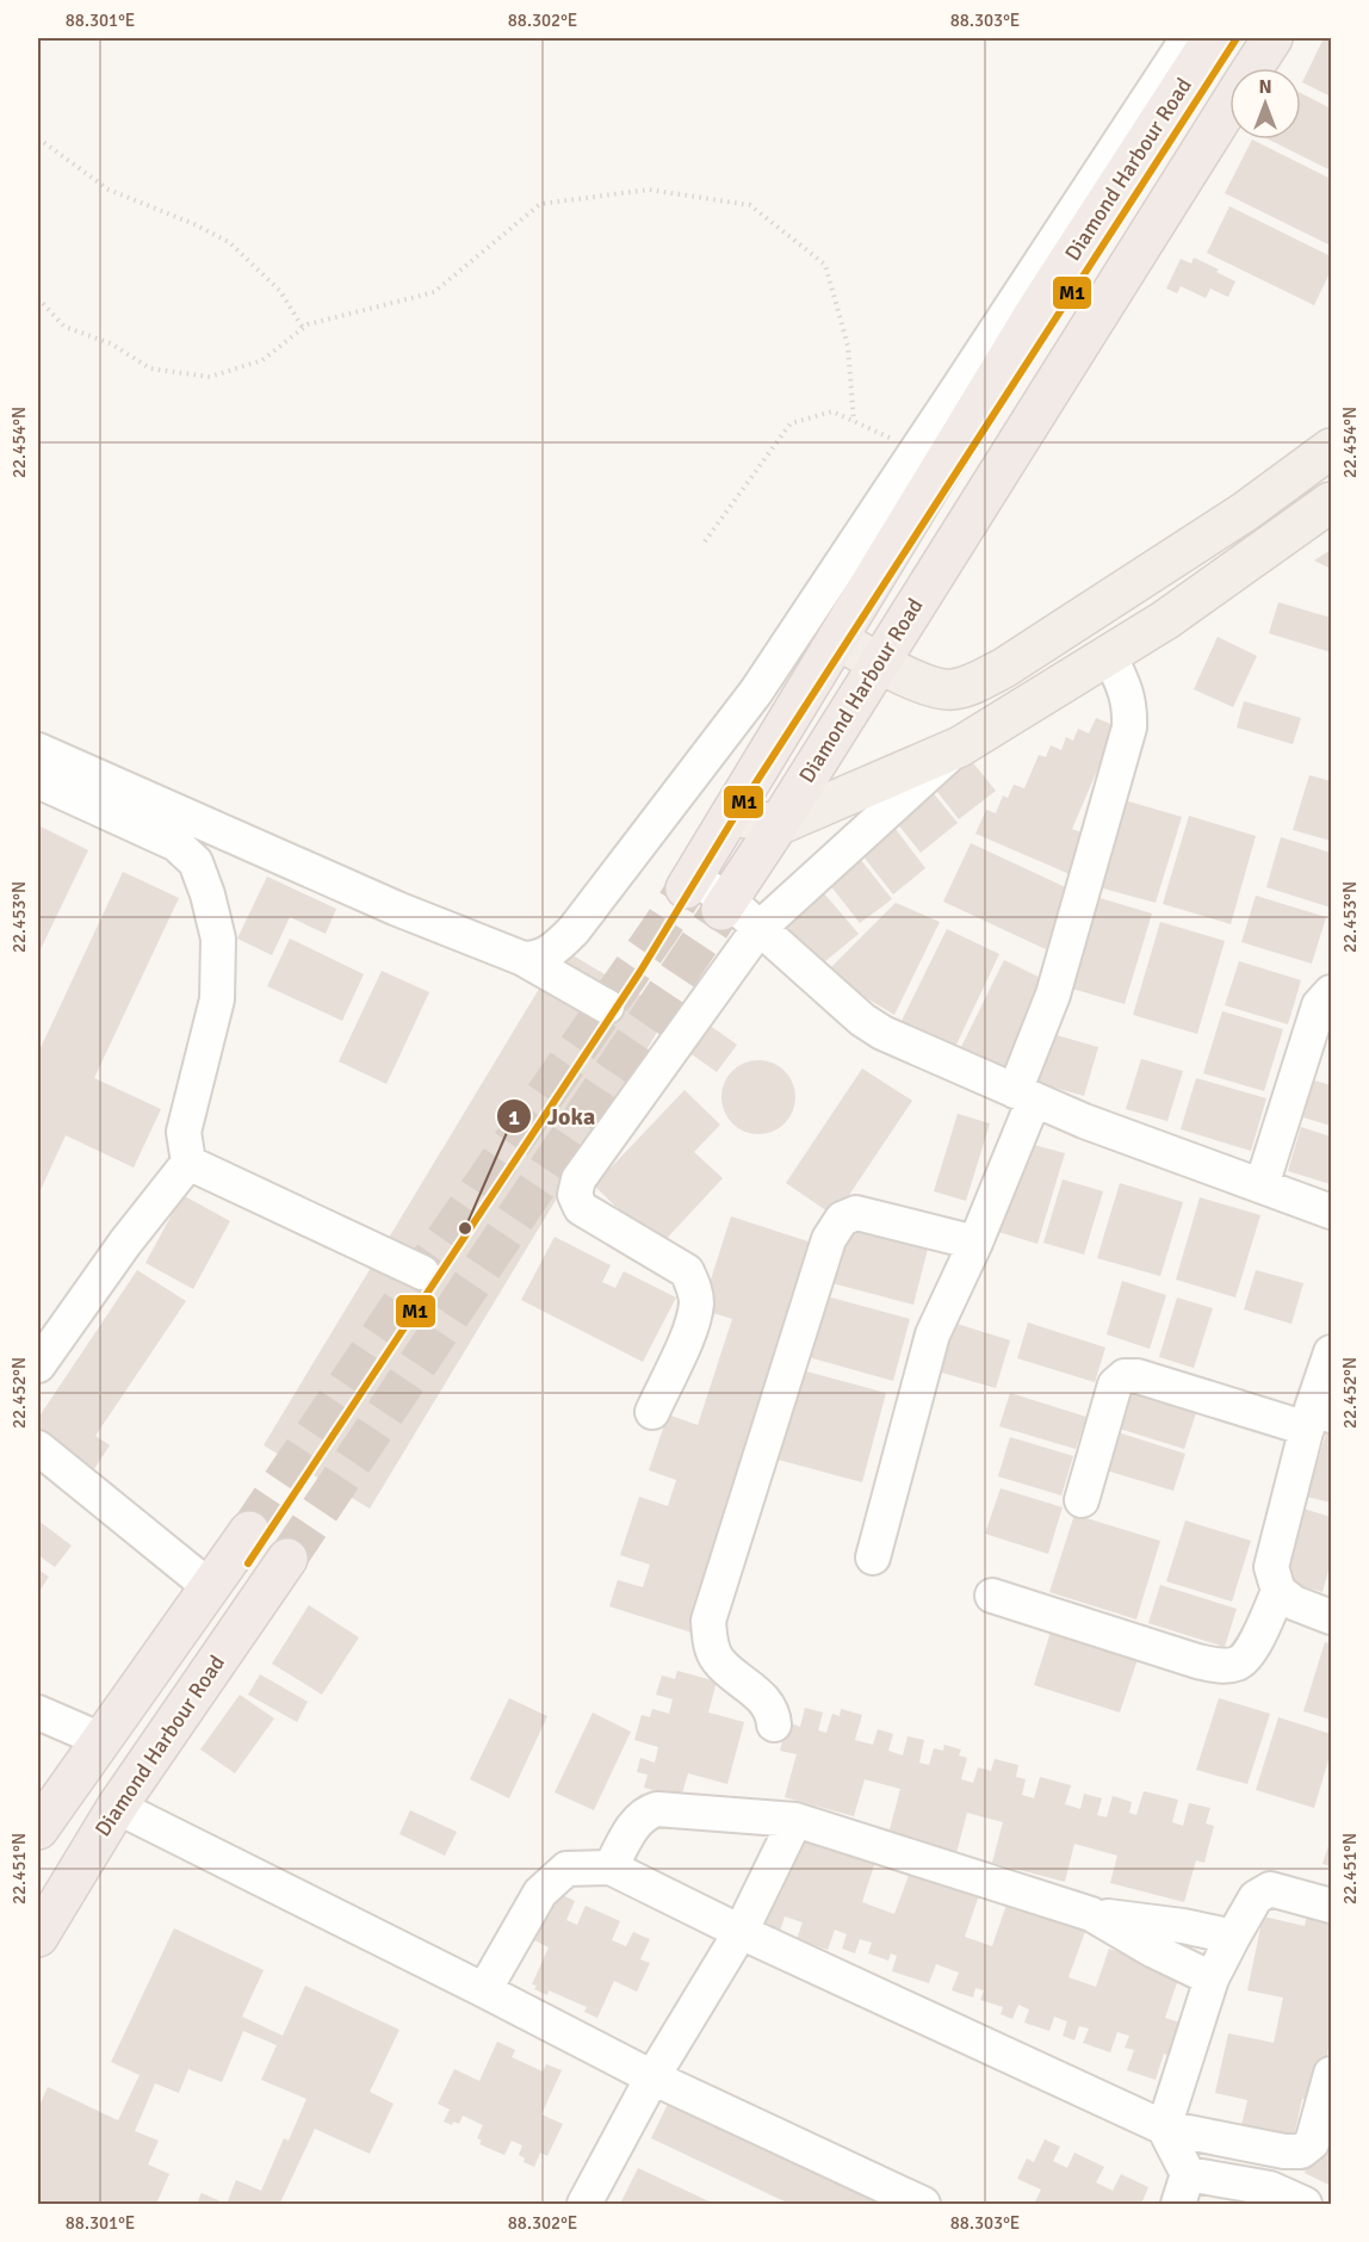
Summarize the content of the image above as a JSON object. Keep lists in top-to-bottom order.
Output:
{
  "streets": {
    "highway": ["Diamond Harbour Road"]
  },
  "places": ["Joka"],
  "lines": ["transit line M1"],
  "north": "top",
  "coordinates": [
    "88.301°E",
    "88.302°E",
    "88.303°E",
    "22.454°N",
    "22.453°N",
    "22.452°N",
    "22.451°N"
  ]
}
